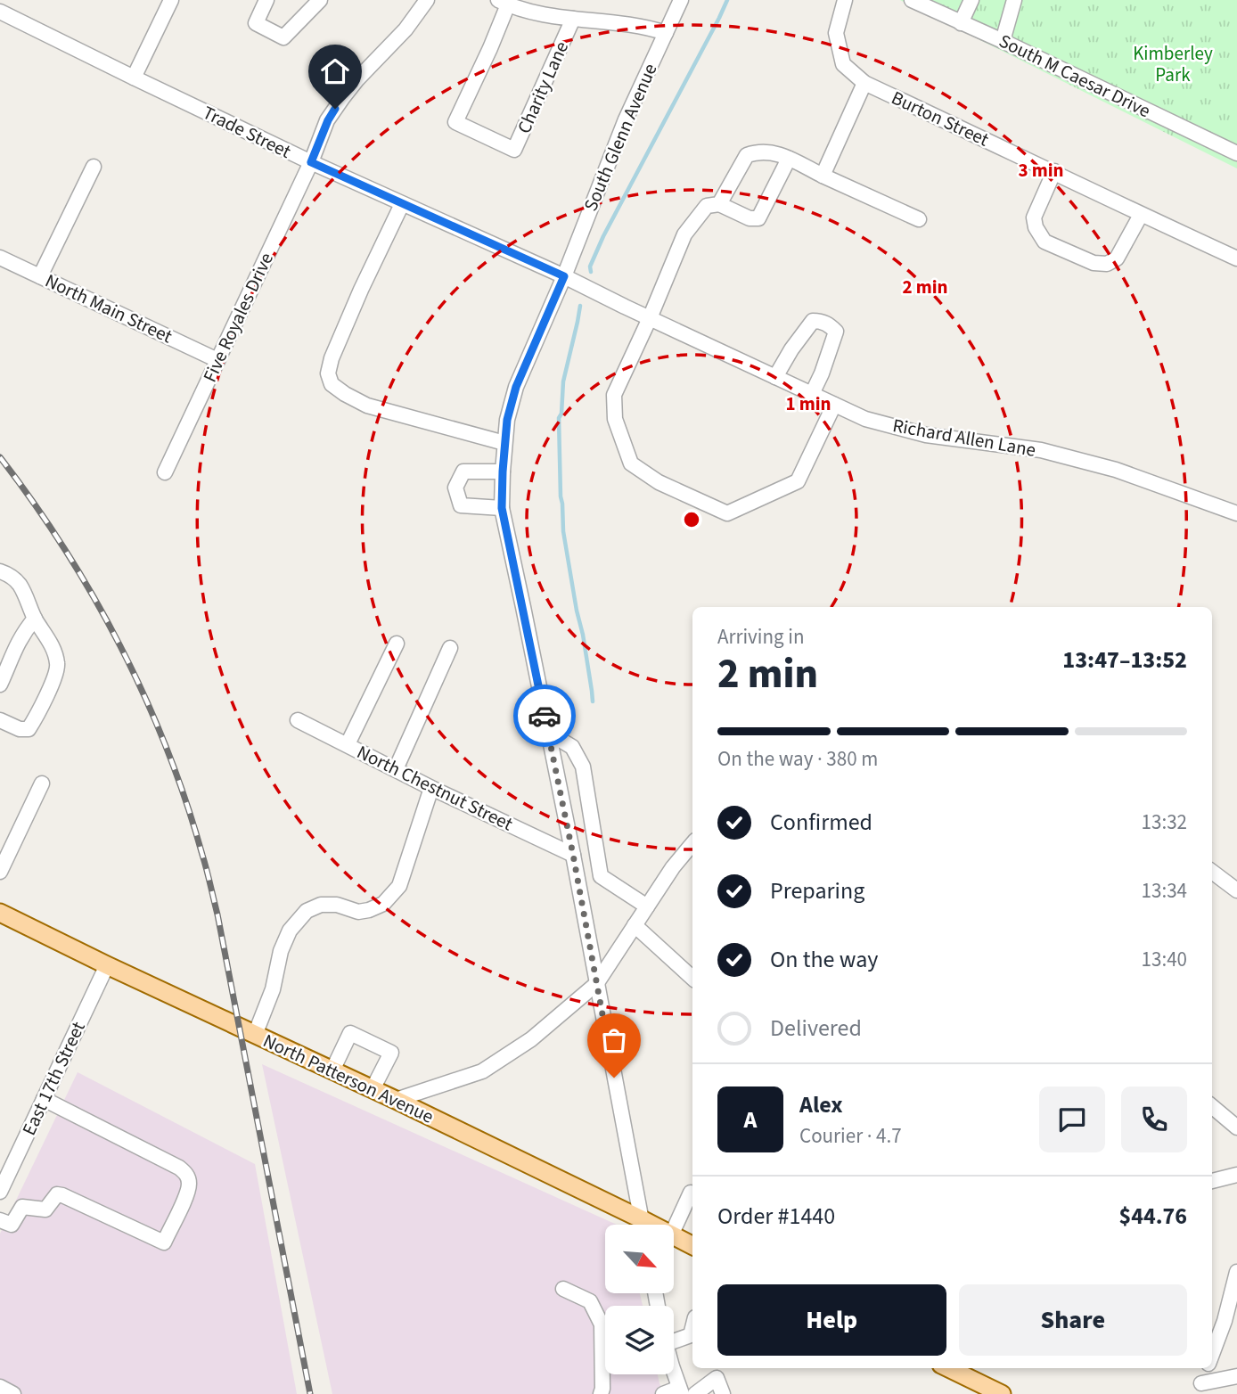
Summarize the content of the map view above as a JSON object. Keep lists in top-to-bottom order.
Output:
{
  "streets": {
    "main road": ["North Patterson Avenue"],
    "street": [
      "South M Caesar Drive",
      "Charity Lane",
      "Burton Street",
      "Trade Street",
      "South Glenn Avenue",
      "North Main Street",
      "Five Royales Drive",
      "Richard Allen Lane",
      "North Chestnut Street",
      "East 17th Street"
    ]
  },
  "crossings": [
    ["Trade Street", "South Glenn Avenue"],
    ["Trade Street", "Five Royales Drive"],
    ["Trade Street", "Richard Allen Lane"],
    ["South Glenn Avenue", "Richard Allen Lane"],
    ["South Glenn Avenue", "North Chestnut Street"],
    ["North Main Street", "Five Royales Drive"],
    ["East 17th Street", "North Patterson Avenue"]
  ],
  "parks": ["Kimberley Park"],
  "north": "bottom right",
  "page": {
    "heading": ["2 min", "Arriving in", "13:47–13:52"],
    "panel": [
      "Alex",
      "Courier · 4.7",
      "Order #1440",
      "$44.76"
    ],
    "bar": "On the way · 380 m",
    "list": [
      ["Confirmed", "13:32"],
      ["Preparing", "13:34"],
      ["On the way", "13:40"],
      "Delivered"
    ],
    "round": "A",
    "buttons": ["Help", "Share"]
  },
  "rings": ["3 min", "2 min", "1 min"]
}
